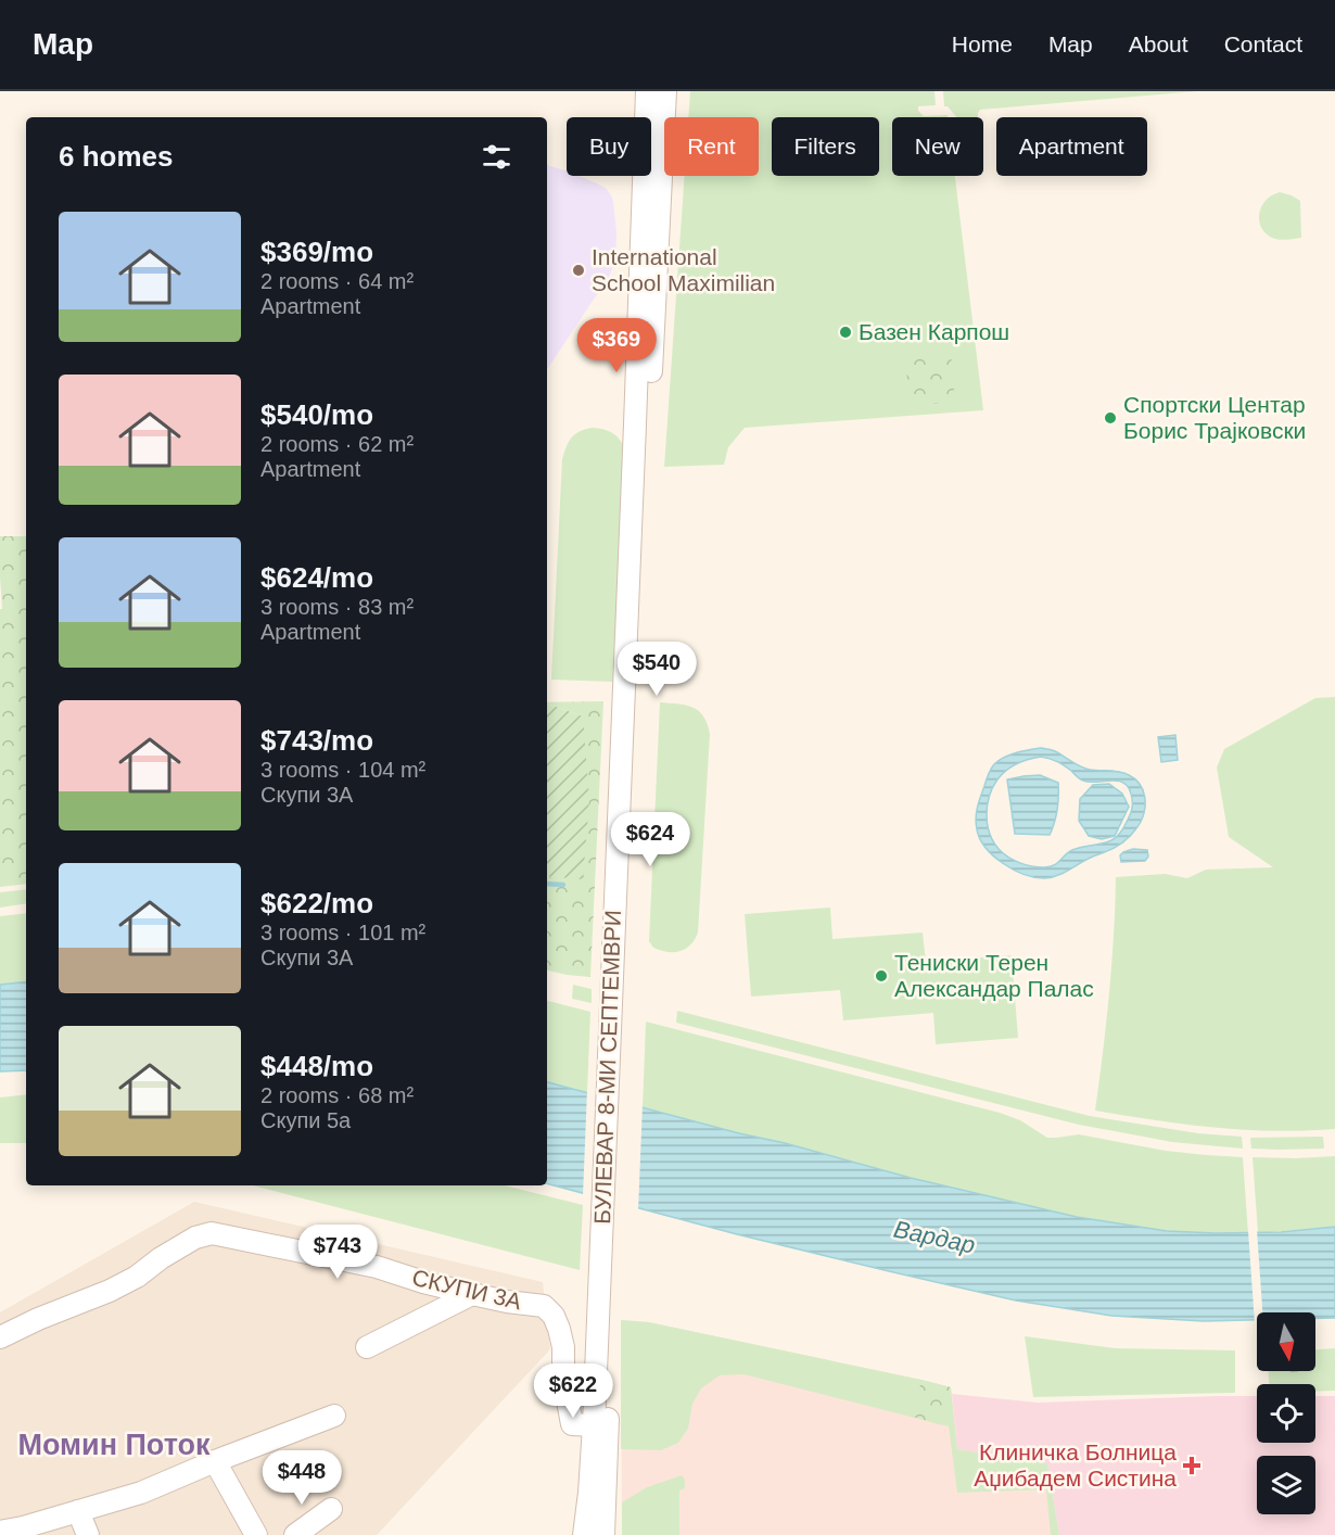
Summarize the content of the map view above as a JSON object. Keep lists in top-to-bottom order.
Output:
{
  "streets": {
    "street": ["БУЛЕВАР 8-МИ СЕПТЕМВРИ", "СКУПИ 3А"]
  },
  "crossings": [
    ["БУЛЕВАР 8-МИ СЕПТЕМВРИ", "СКУПИ 3А"]
  ],
  "districts": ["Момин Поток"],
  "water": ["Вардар"],
  "places": {
    "other": [
      "International School Maximilian",
      "Базен Карпош",
      "Спортски Центар Борис Трајковски",
      "Тениски Терен Александар Палас"
    ],
    "health": ["Клиничка Болница Аџибадем Систина"]
  },
  "north": "bottom",
  "page": {
    "header": "Map",
    "nav": [
      "Home",
      "Map",
      "About",
      "Contact"
    ],
    "chip": [
      "Buy",
      "Rent",
      "Filters",
      "New",
      "Apartment"
    ],
    "heading": "6 homes",
    "list": [
      {
        "name": "$369/mo",
        "note": "2 rooms · 64 m² · Apartment"
      },
      {
        "name": "$540/mo",
        "note": "2 rooms · 62 m² · Apartment"
      },
      {
        "name": "$624/mo",
        "note": "3 rooms · 83 m² · Apartment"
      },
      {
        "name": "$743/mo",
        "note": "3 rooms · 104 m² · Скупи 3А"
      },
      {
        "name": "$622/mo",
        "note": "3 rooms · 101 m² · Скупи 3А"
      },
      {
        "name": "$448/mo",
        "note": "2 rooms · 68 m² · Скупи 5а"
      }
    ],
    "price": [
      "$369",
      "$540",
      "$624",
      "$743",
      "$622",
      "$448"
    ]
  }
}
